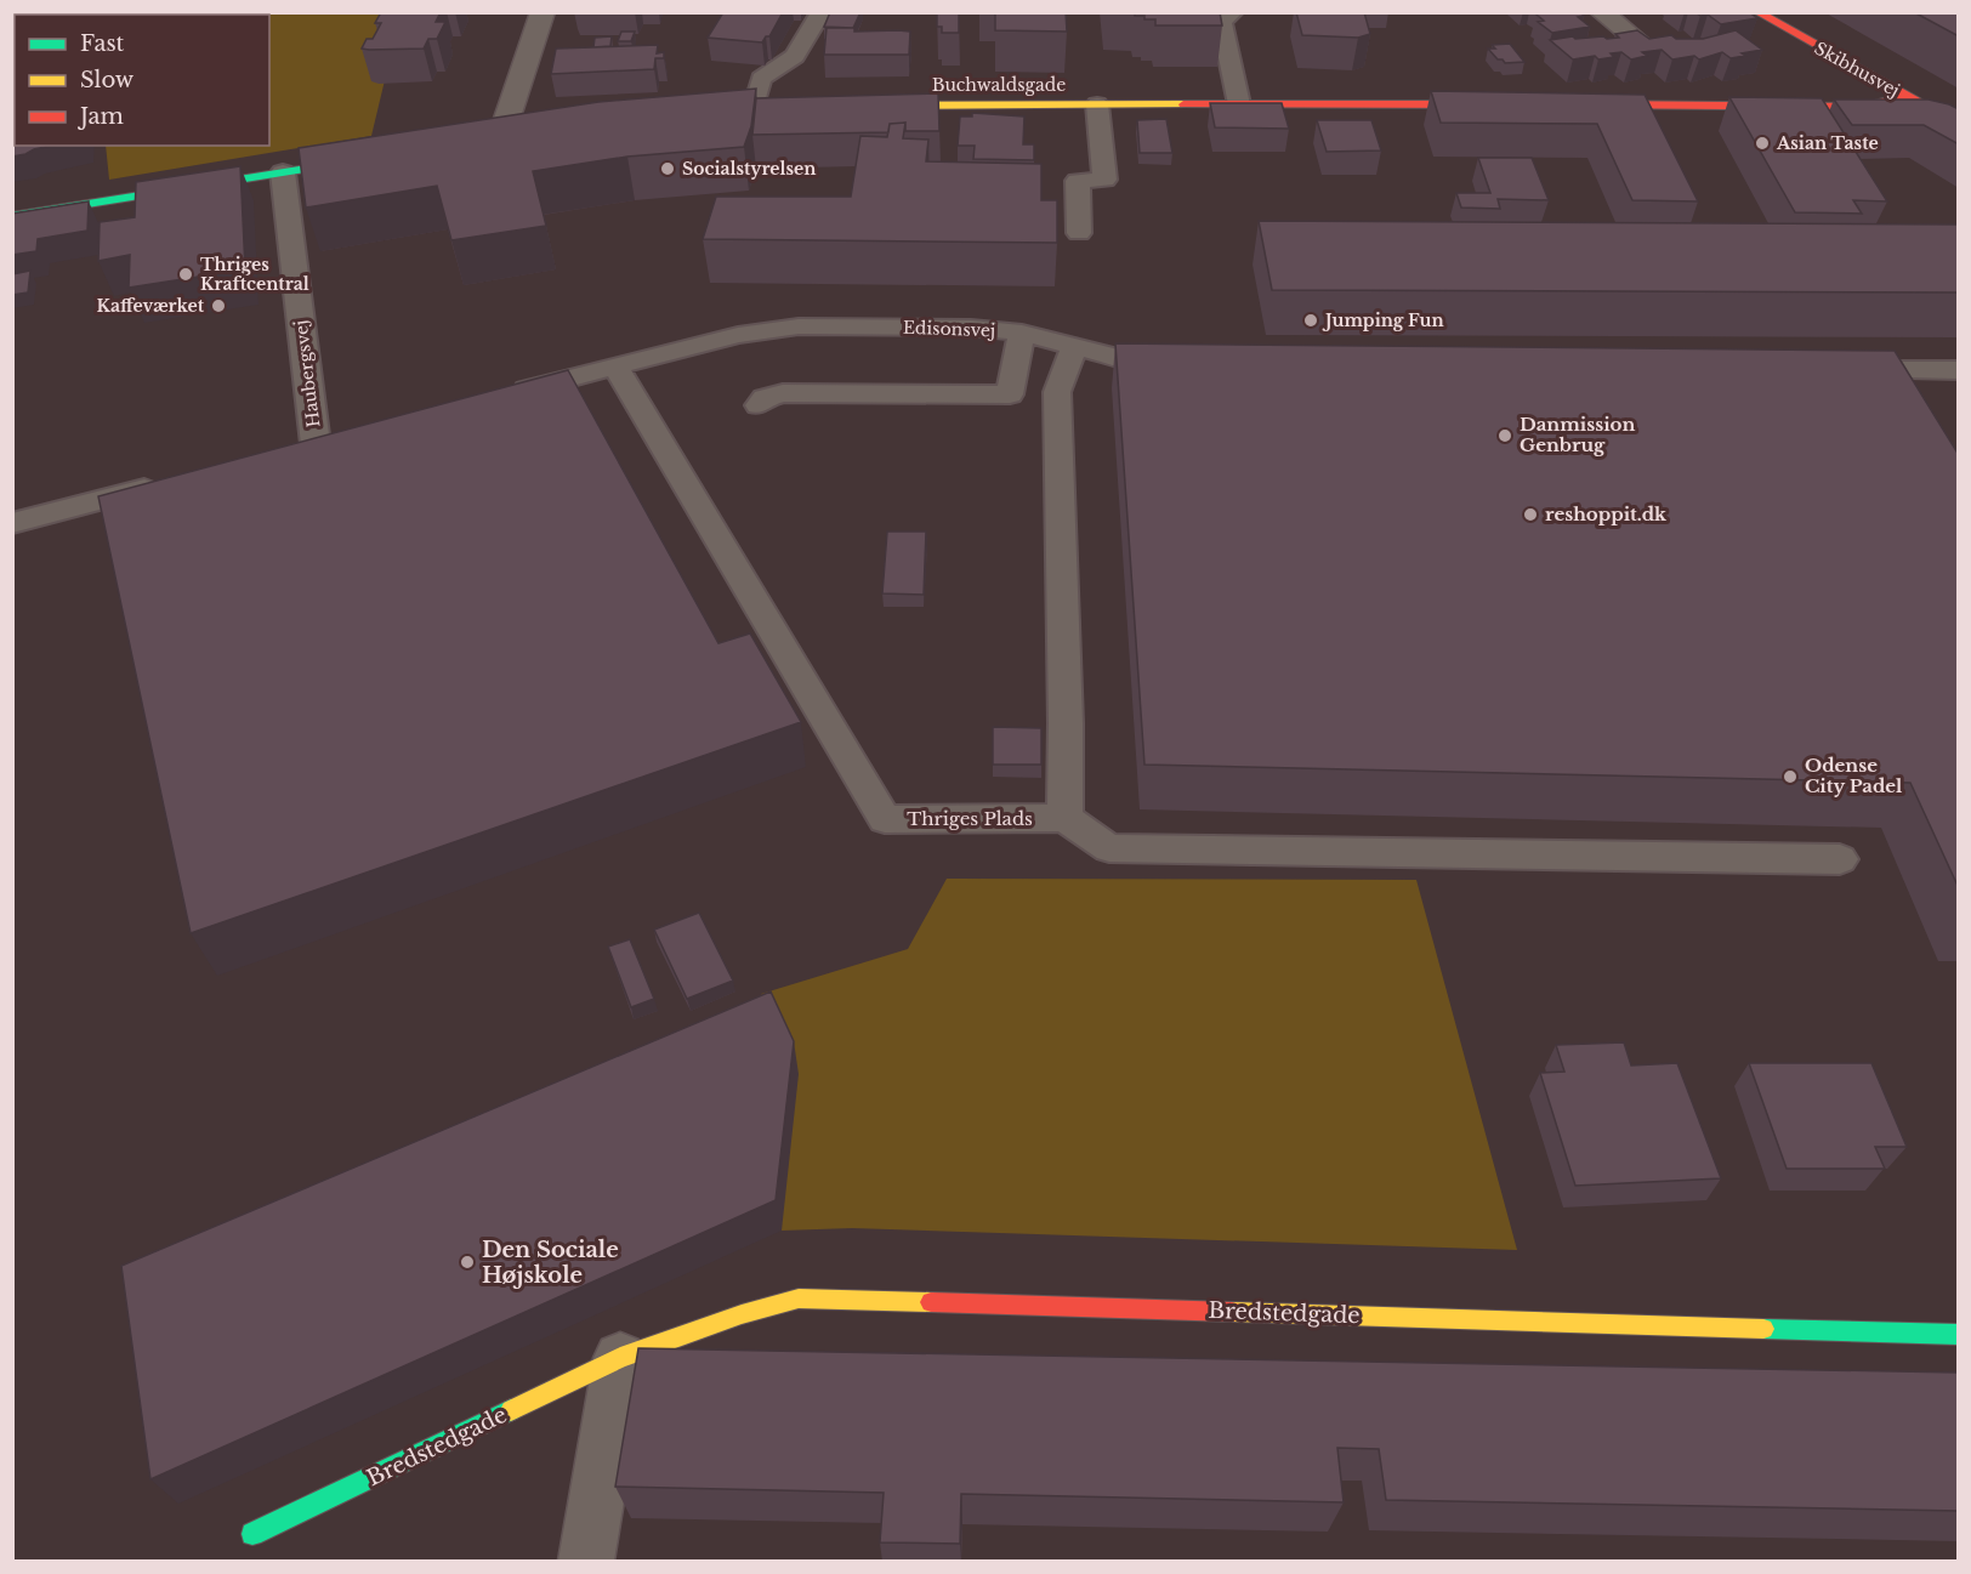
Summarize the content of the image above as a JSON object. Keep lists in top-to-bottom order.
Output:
{
  "streets": {
    "street": ["Skibhusvej", "Buchwaldsgade", "Bredstedgade"],
    "lane": ["Edisonsvej", "Haubergsvej", "Thriges Plads"]
  },
  "crossings": [
    ["Edisonsvej", "Thriges Plads"]
  ],
  "places": [
    "Asian Taste",
    "Socialstyrelsen",
    "Thriges Kraftcentral",
    "Kaffeværket",
    "Jumping Fun",
    "Danmission Genbrug",
    "reshoppit.dk",
    "Odense City Padel",
    "Den Sociale Højskole"
  ],
  "legend": ["Fast", "Slow", "Jam"]
}
